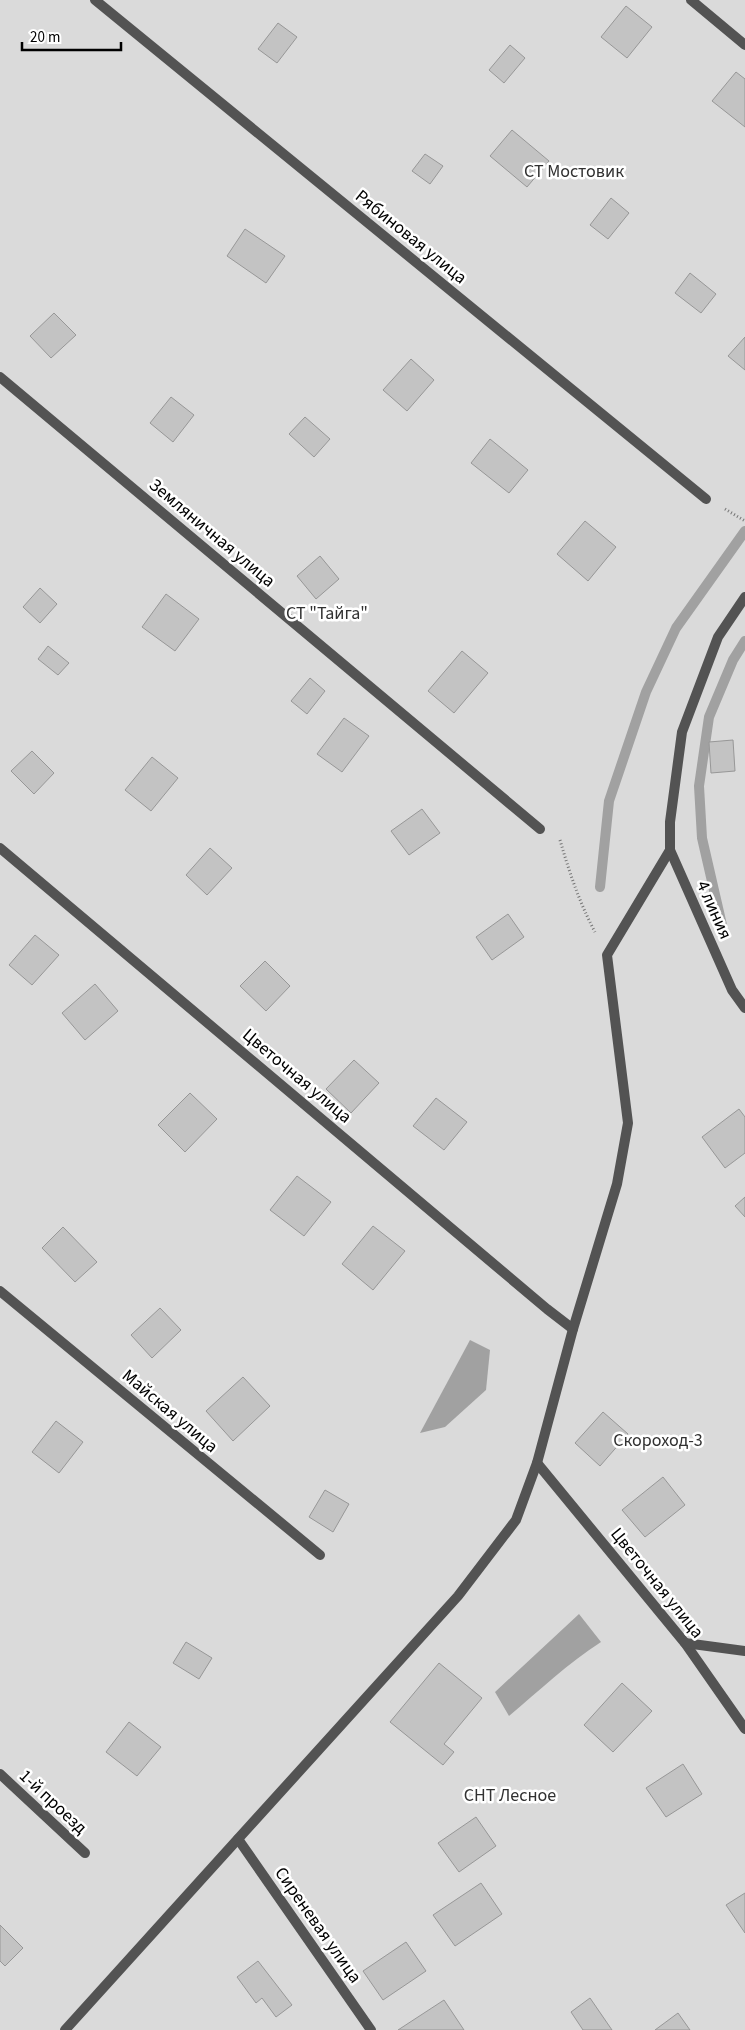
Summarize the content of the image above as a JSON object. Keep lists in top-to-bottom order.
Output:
{
  "streets": {
    "street": [
      "Рябиновая улица",
      "Земляничная улица",
      "4 линия",
      "Цветочная улица",
      "Майская улица",
      "1-й проезд",
      "Сиреневая улица"
    ]
  },
  "parks": [
    "СТ Мостовик",
    "СТ \"Тайга\"",
    "Скороход-3",
    "СНТ Лесное"
  ],
  "scale_bar": "20 m"
}
